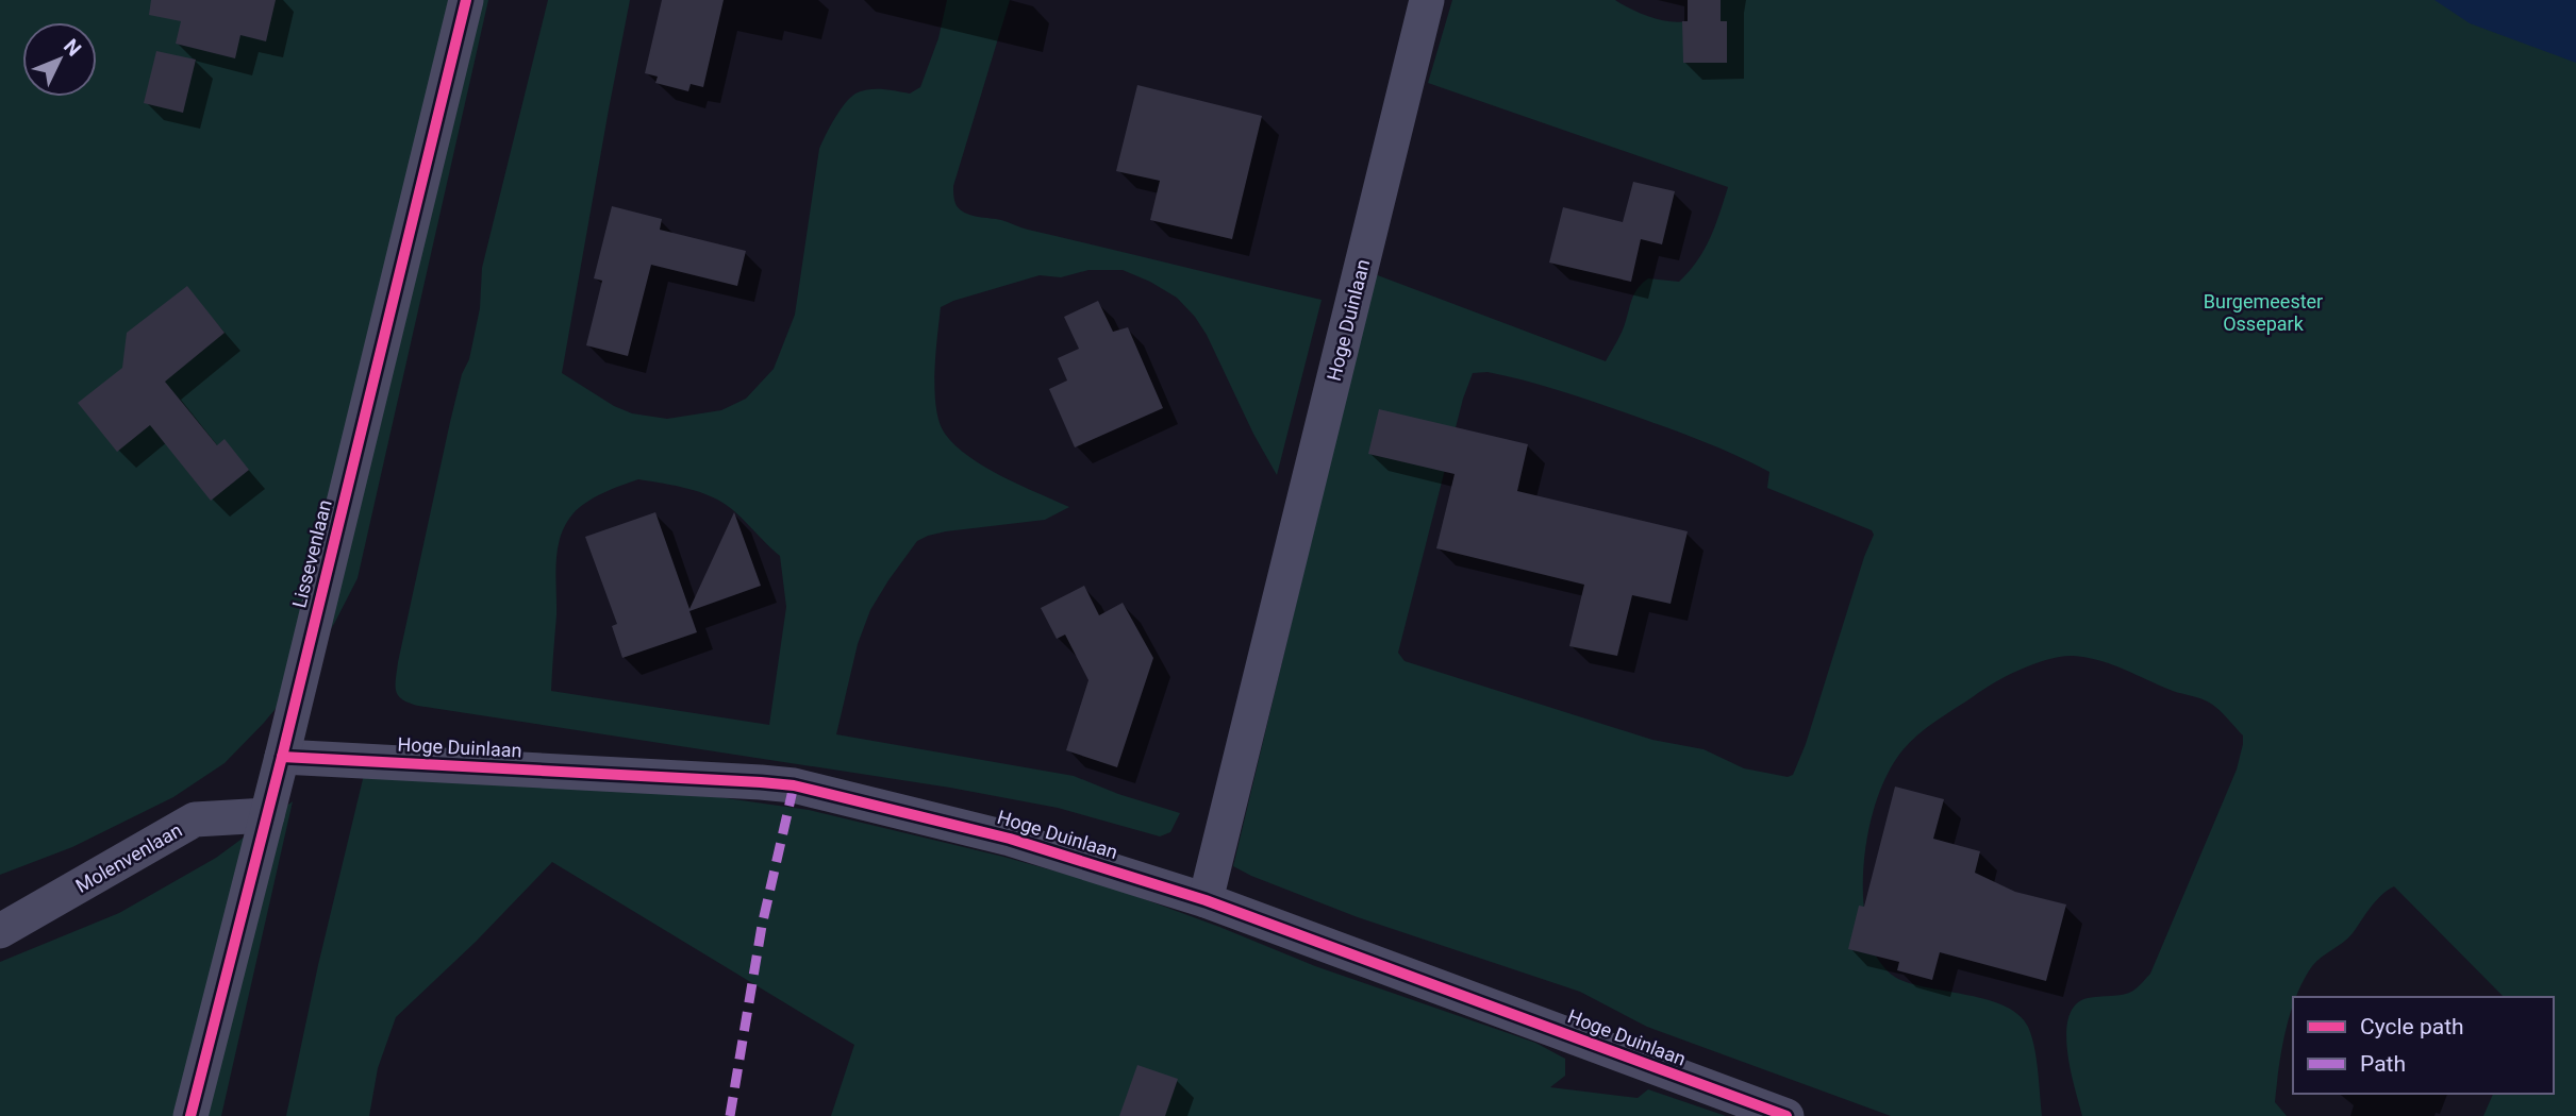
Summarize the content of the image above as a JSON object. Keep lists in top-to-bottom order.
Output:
{
  "streets": {
    "street": ["Hoge Duinlaan", "Lissevenlaan", "Molenvenlaan"]
  },
  "crossings": [
    ["Hoge Duinlaan", "Lissevenlaan"],
    ["Lissevenlaan", "Molenvenlaan"]
  ],
  "parks": ["Burgemeester Ossepark"],
  "legend": ["Cycle path", "Path"],
  "north": "top right"
}
